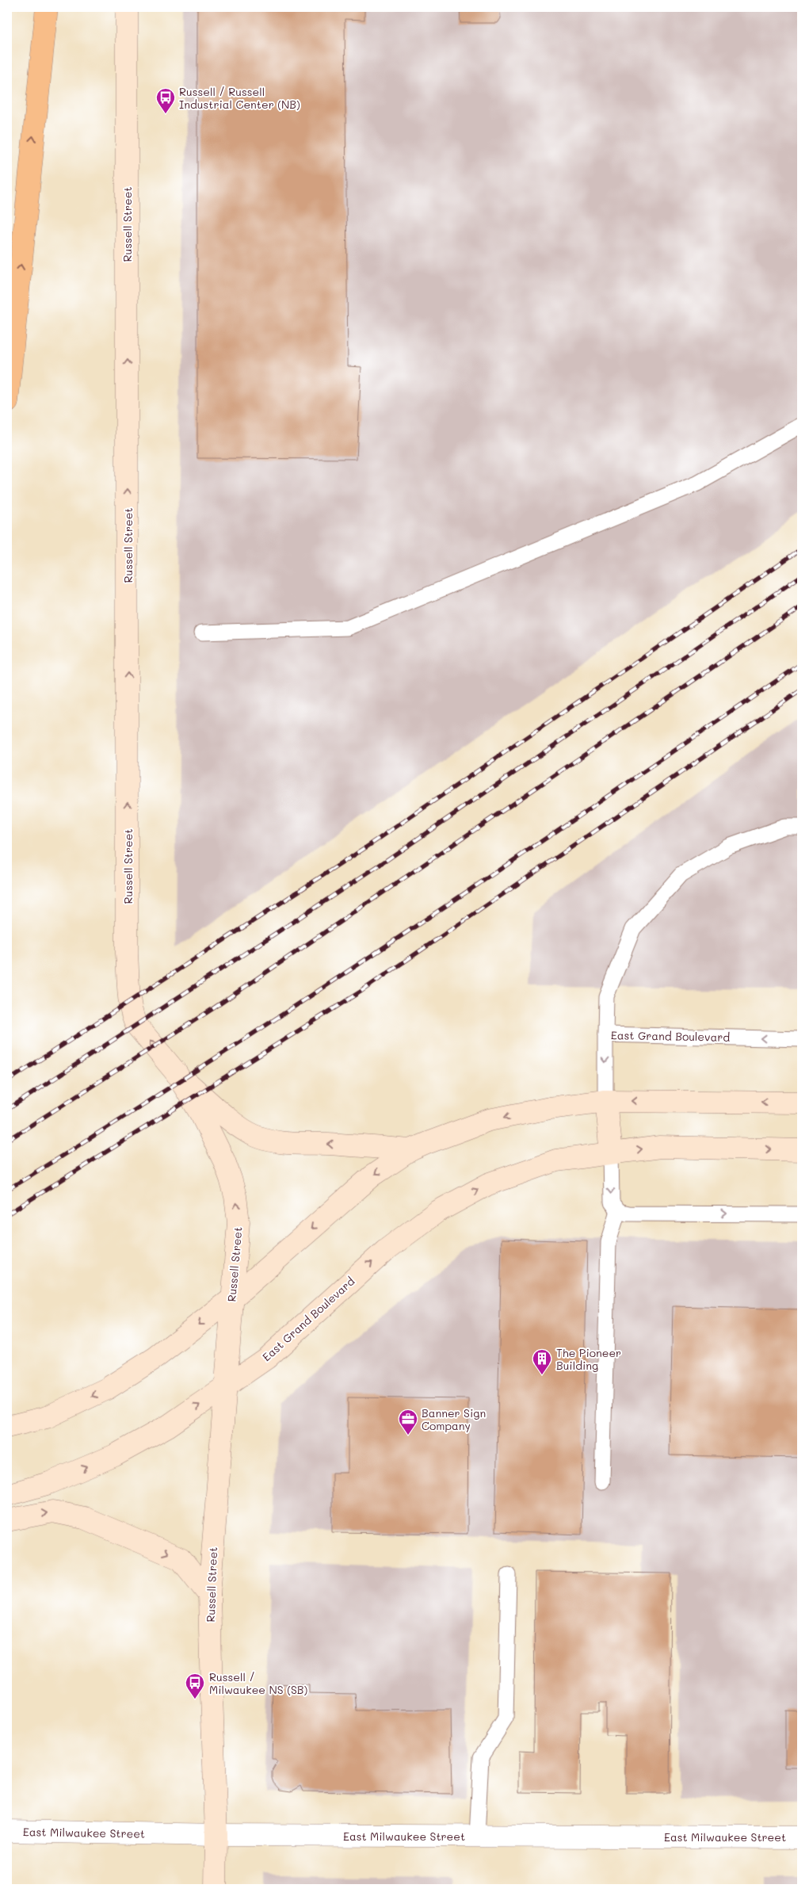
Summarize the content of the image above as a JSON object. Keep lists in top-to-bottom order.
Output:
{
  "streets": {
    "main road": ["Russell Street", "East Grand Boulevard"],
    "street": ["East Milwaukee Street"]
  },
  "crossings": [
    ["Russell Street", "East Grand Boulevard"],
    ["Russell Street", "East Milwaukee Street"]
  ],
  "one_way": ["Russell Street"],
  "places": {
    "bus stop": ["Russell / Russell Industrial Center (NB)", "Russell / Milwaukee NS (SB)"],
    "building": ["The Pioneer Building"],
    "office": ["Banner Sign Company"]
  }
}
